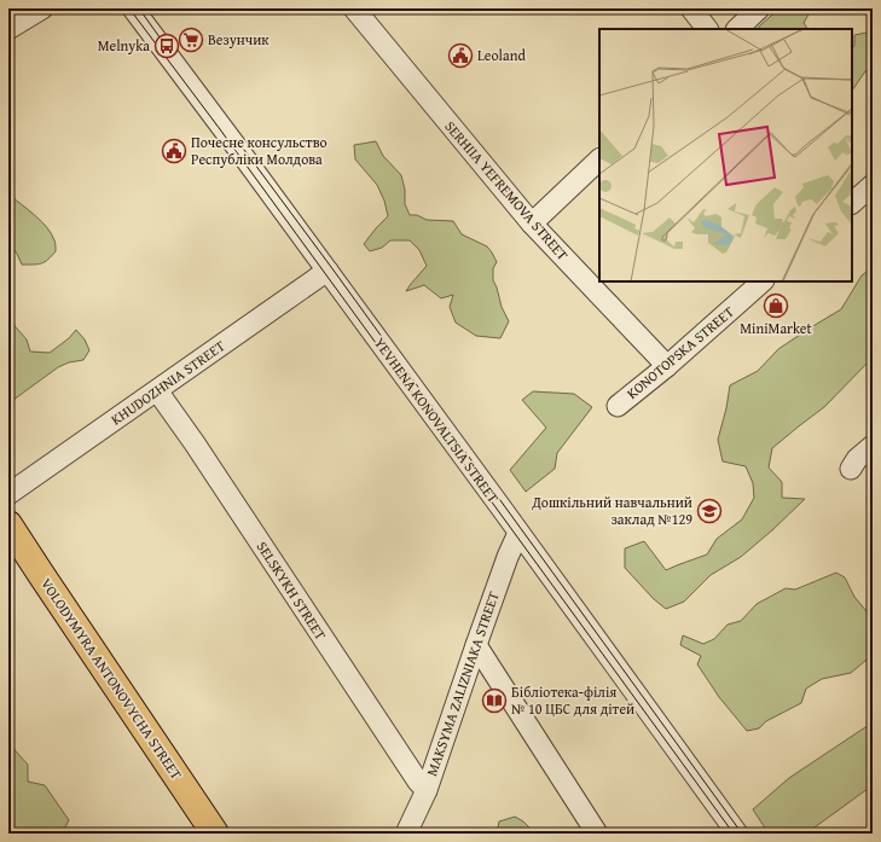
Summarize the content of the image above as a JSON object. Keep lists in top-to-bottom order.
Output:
{
  "streets": {
    "main road": ["VOLODYMYRA ANTONOVYCHA STREET"],
    "street": [
      "SERHIIA YEFREMOVA STREET",
      "KONOTOPSKA STREET",
      "KHUDOZHNIA STREET",
      "YEVHENA KONOVALTSIA STREET",
      "SELSKYKH STREET",
      "MAKSYMA ZALIZNIAKA STREET"
    ]
  },
  "crossings": [
    ["SERHIIA YEFREMOVA STREET", "KONOTOPSKA STREET"],
    ["KHUDOZHNIA STREET", "YEVHENA KONOVALTSIA STREET"],
    ["KHUDOZHNIA STREET", "SELSKYKH STREET"],
    ["YEVHENA KONOVALTSIA STREET", "MAKSYMA ZALIZNIAKA STREET"],
    ["SELSKYKH STREET", "MAKSYMA ZALIZNIAKA STREET"]
  ],
  "places": {
    "supermarket": ["Везунчик"],
    "bus stop": ["Melnyka"],
    "public building": ["Leoland", "Почесне консульство Республіки Молдова"],
    "shop": ["MiniMarket"],
    "school or university": ["Дошкільний навчальний заклад №129"],
    "library": ["Бібліотека-філія № 10 ЦБС для дітей"]
  }
}
